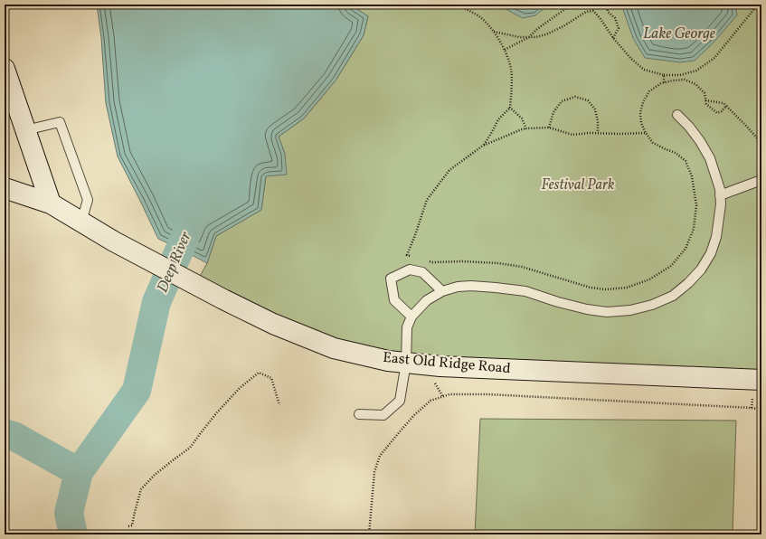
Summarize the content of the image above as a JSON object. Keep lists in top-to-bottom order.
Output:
{
  "streets": {
    "street": ["East Old Ridge Road"]
  },
  "water": ["Lake George", "Deep River"],
  "parks": ["Festival Park"]
}
